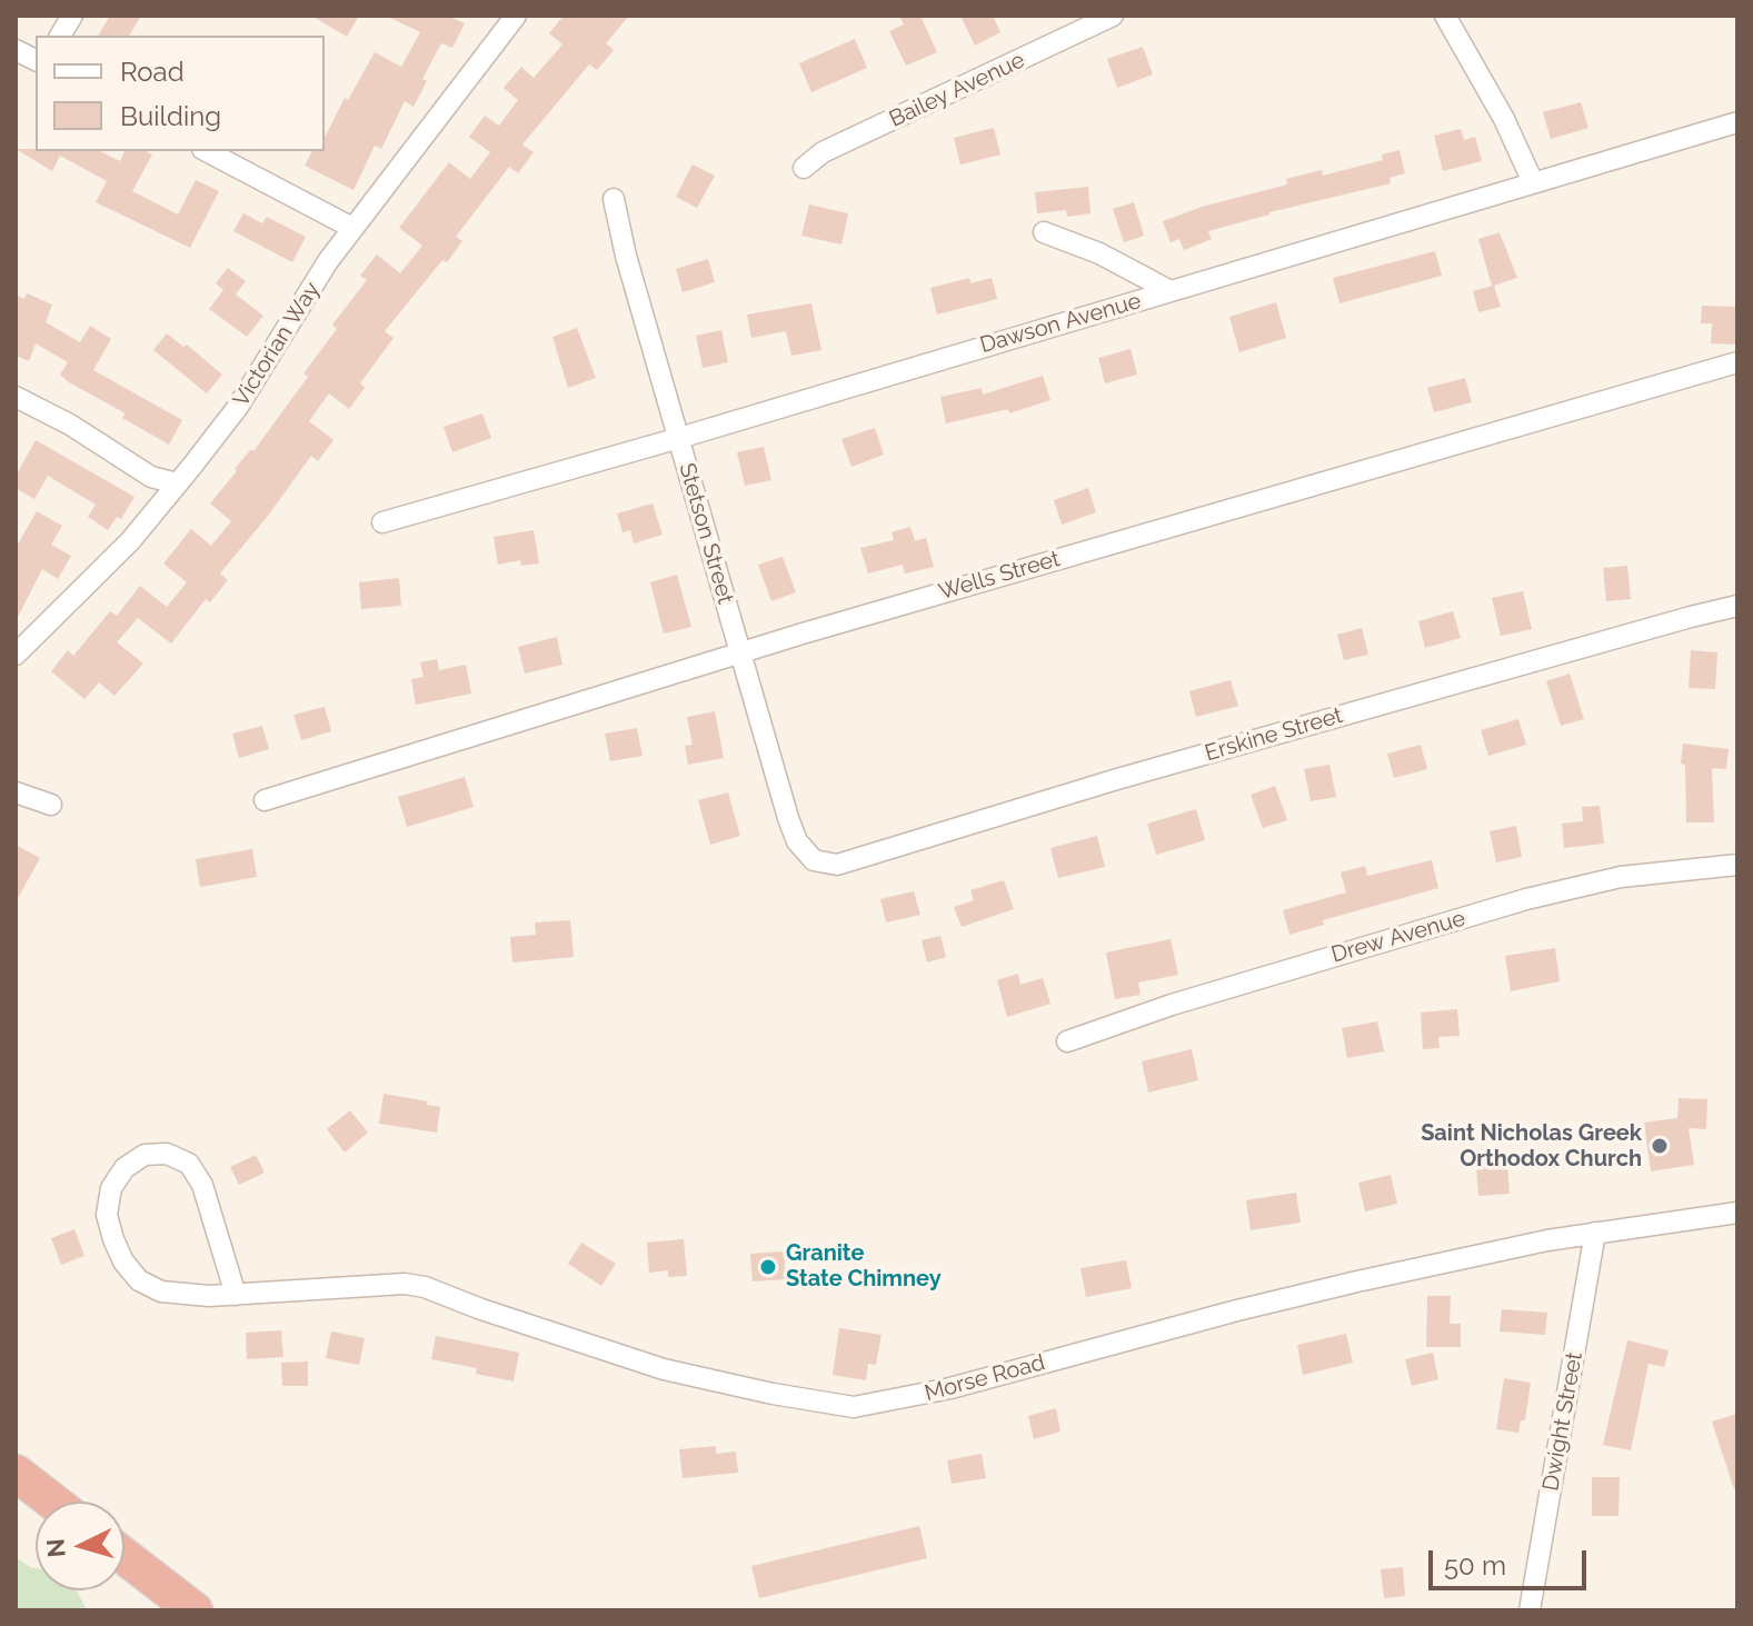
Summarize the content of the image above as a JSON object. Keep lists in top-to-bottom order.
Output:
{
  "streets": {
    "street": [
      "Bailey Avenue",
      "Dawson Avenue",
      "Victorian Way",
      "Stetson Street",
      "Wells Street",
      "Erskine Street",
      "Drew Avenue",
      "Morse Road",
      "Dwight Street"
    ]
  },
  "crossings": [
    ["Dawson Avenue", "Stetson Street"],
    ["Stetson Street", "Wells Street"],
    ["Stetson Street", "Erskine Street"],
    ["Morse Road", "Dwight Street"]
  ],
  "places": ["Saint Nicholas Greek Orthodox Church", "Granite State Chimney"],
  "legend": ["Road", "Building"],
  "scale_bar": "50 m",
  "north": "left"
}
